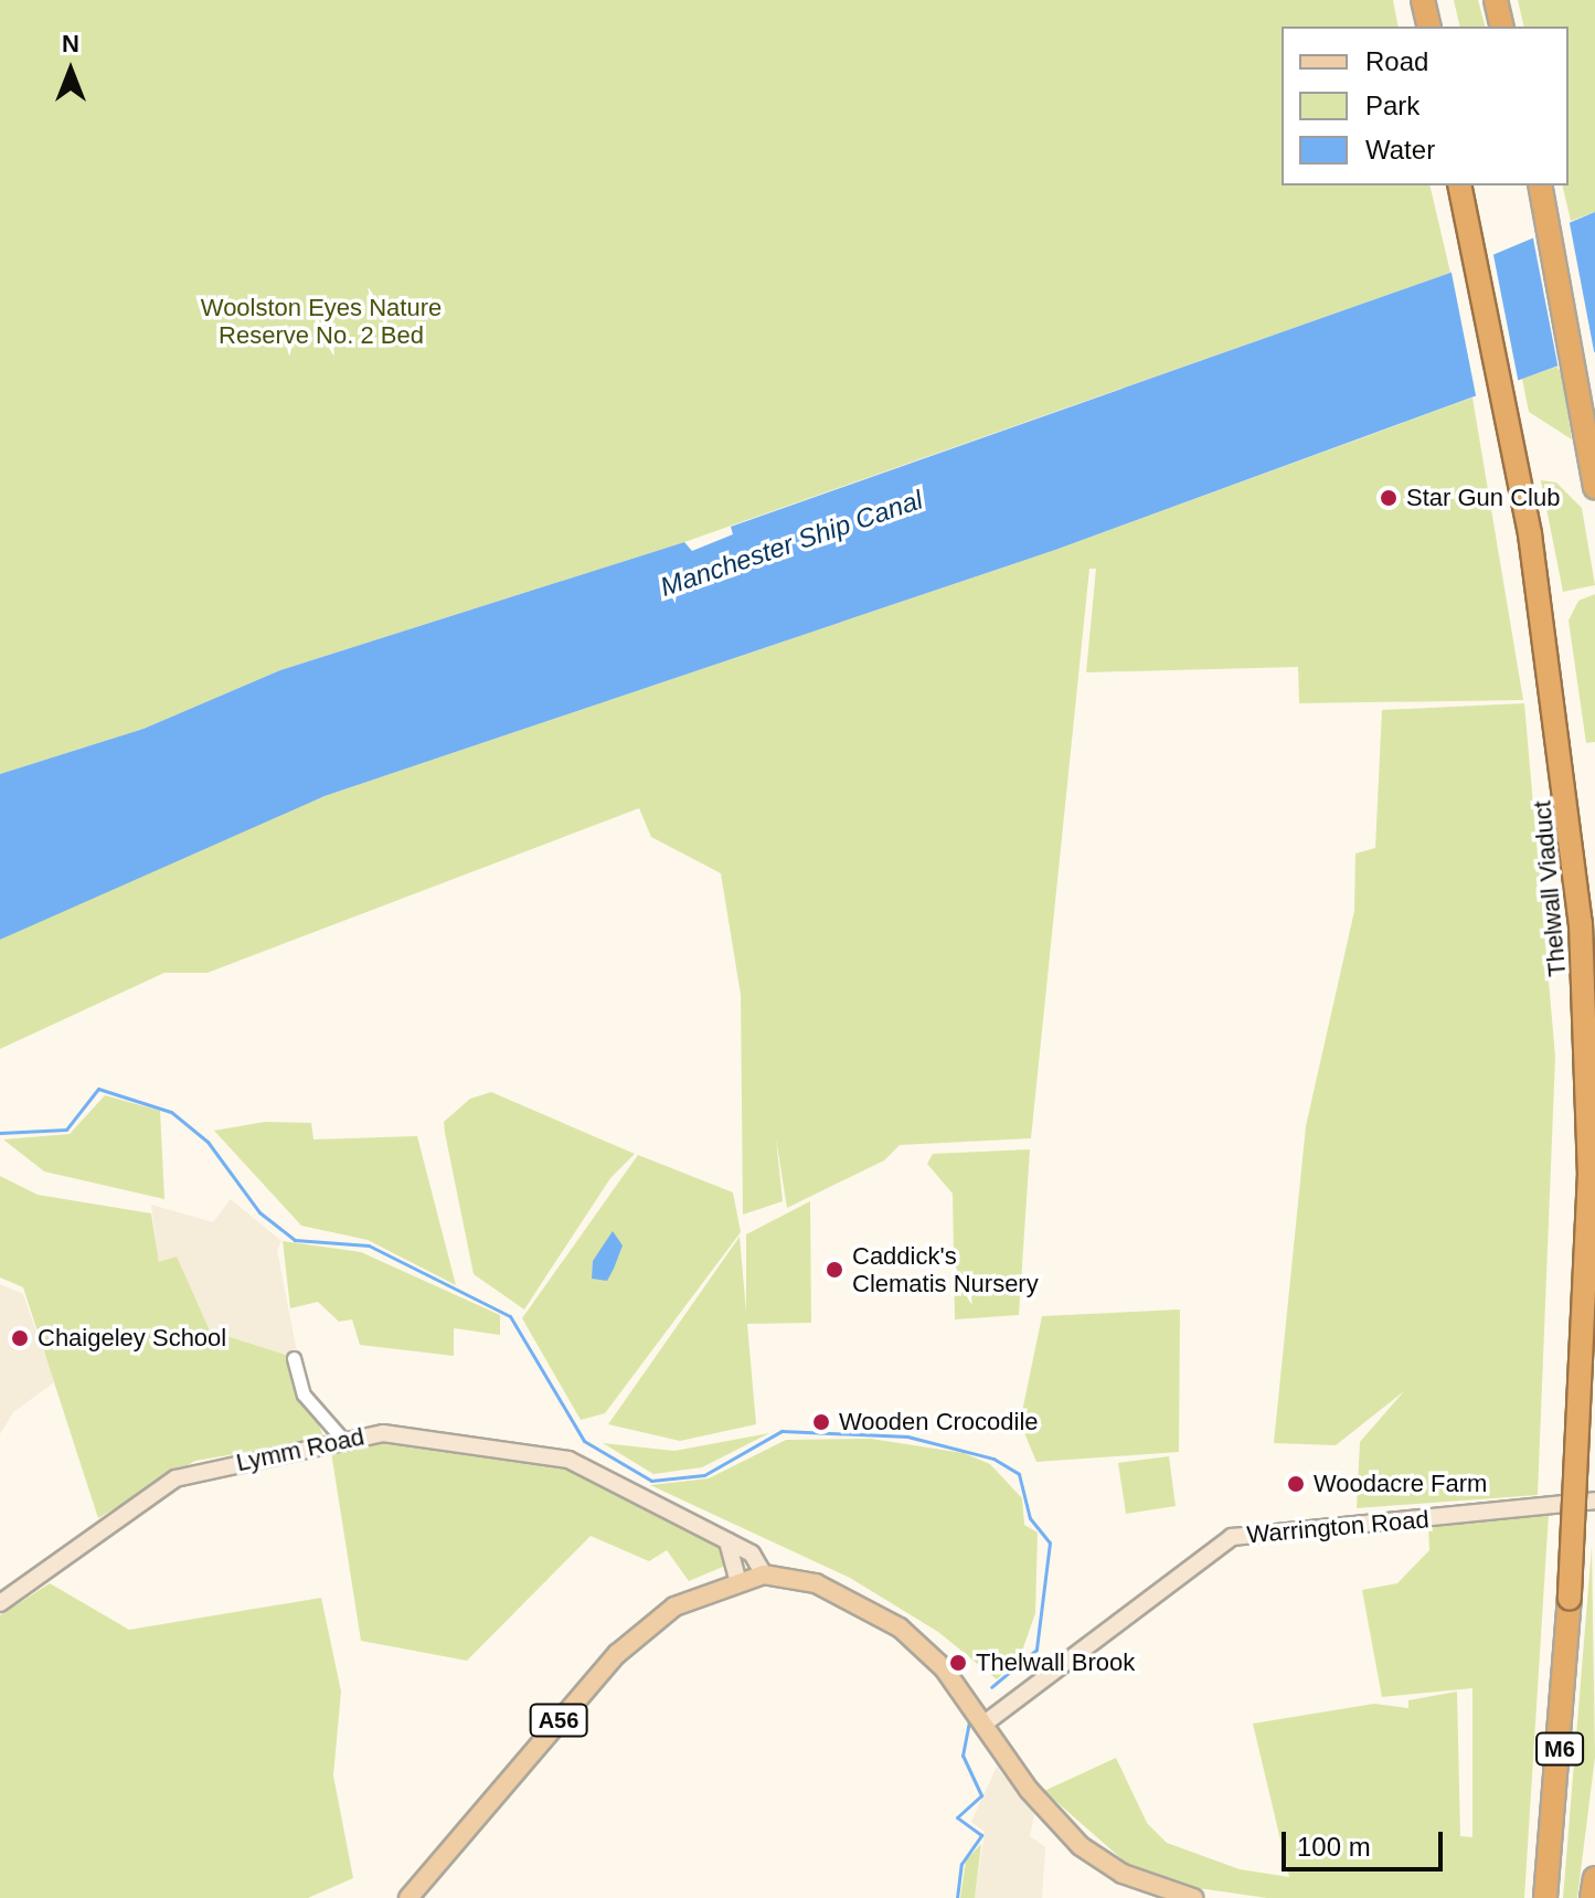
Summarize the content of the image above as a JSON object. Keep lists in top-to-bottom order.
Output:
{
  "streets": {
    "highway": ["Thelwall Viaduct", "M6"],
    "main road": ["Lymm Road", "Warrington Road", "A56"]
  },
  "crossings": [
    ["Lymm Road", "A56"],
    ["Warrington Road", "A56"]
  ],
  "water": ["Manchester Ship Canal"],
  "parks": ["Woolston Eyes Nature Reserve No. 2 Bed"],
  "places": [
    "Star Gun Club",
    "Caddick's Clematis Nursery",
    "Chaigeley School",
    "Wooden Crocodile",
    "Woodacre Farm",
    "Thelwall Brook"
  ],
  "legend": ["Road", "Park", "Water"],
  "scale_bar": "100 m",
  "north": "top"
}
